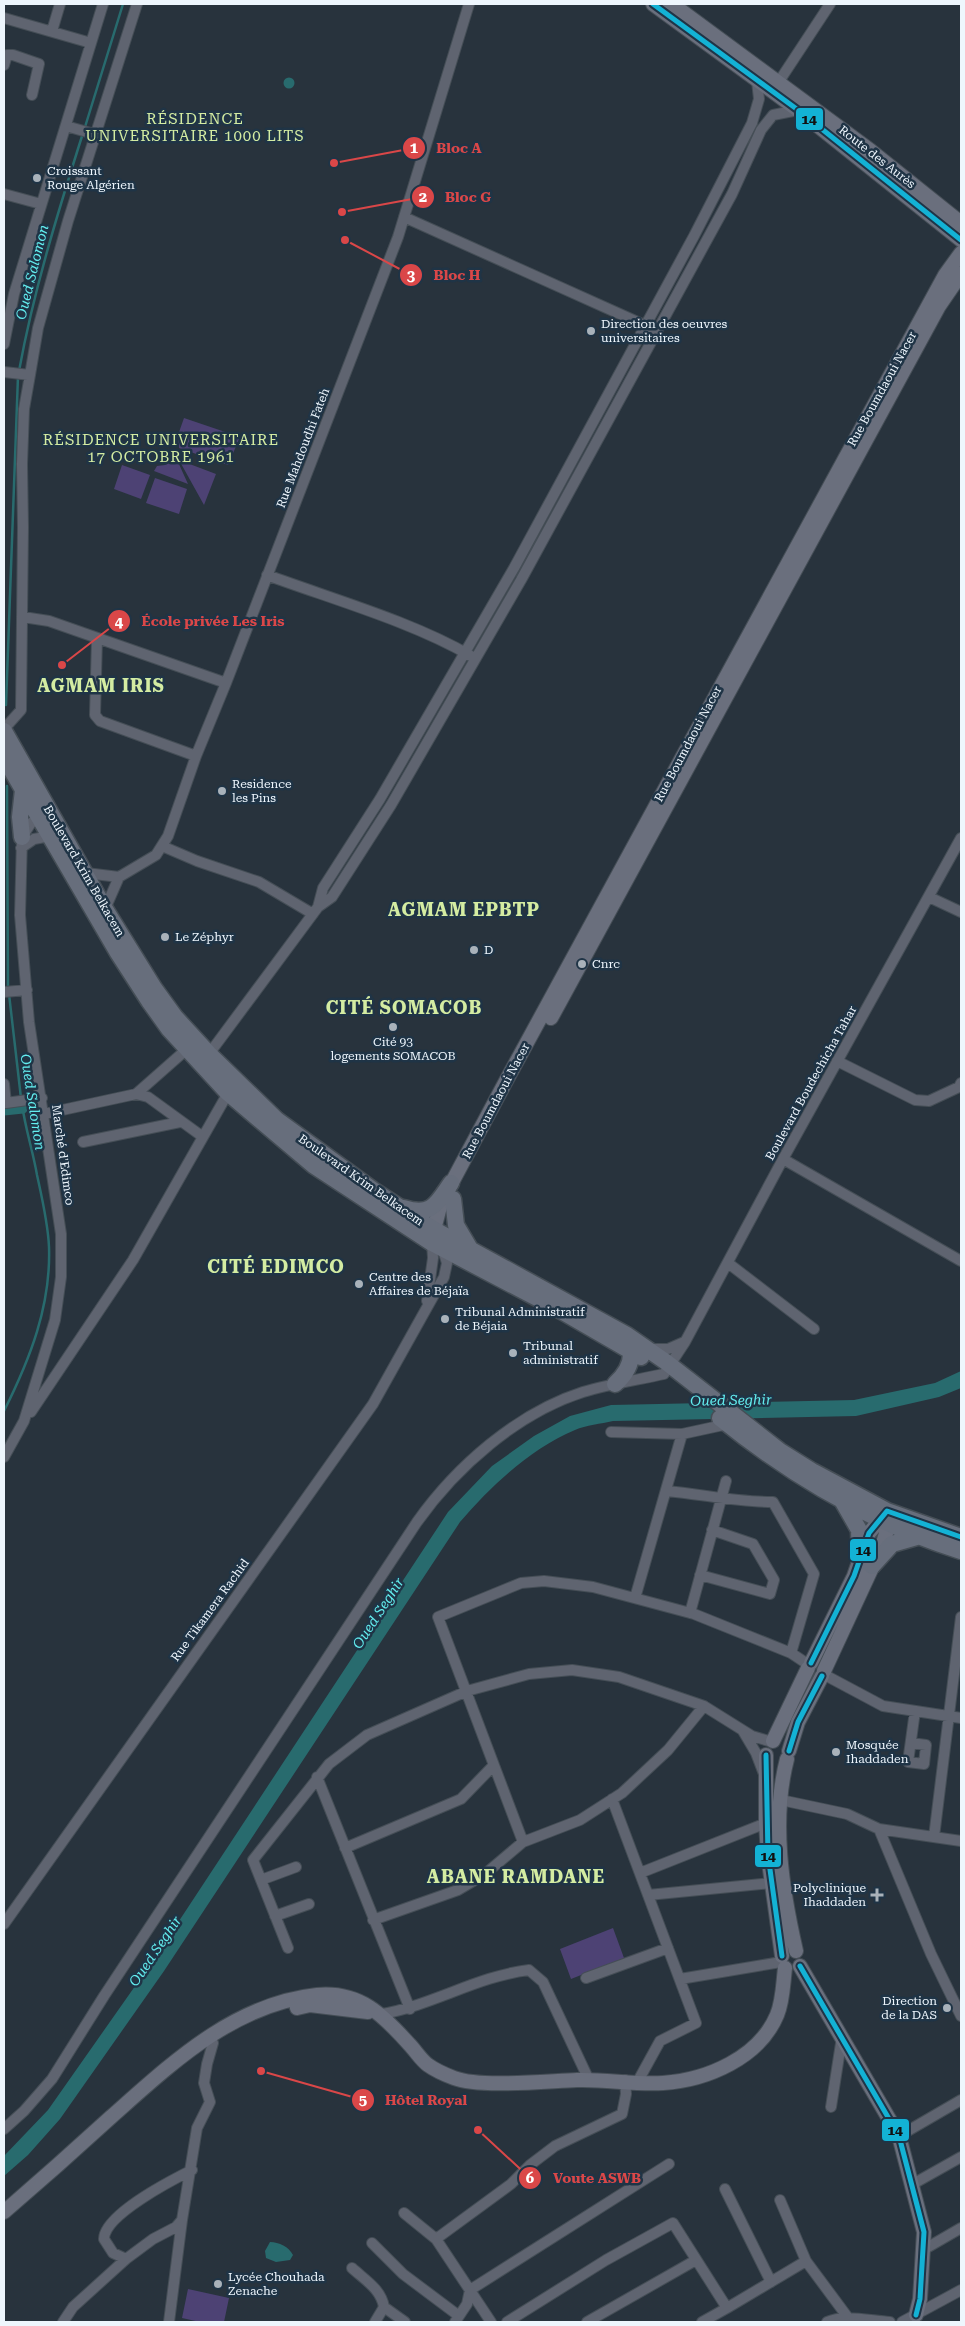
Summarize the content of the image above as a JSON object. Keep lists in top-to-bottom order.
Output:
{
  "streets": {
    "main road": ["Boulevard Krim Belkacem"],
    "street": [
      "Route des Aurès",
      "Rue Boumdaoui Nacer",
      "Rue Mahdoudhi Fateh",
      "Boulevard Boudechicha Tahar",
      "Marché d'Edimco",
      "Rue Tikamera Rachid"
    ]
  },
  "crossings": [
    ["Rue Boumdaoui Nacer", "Boulevard Krim Belkacem"],
    ["Rue Boumdaoui Nacer", "Rue Tikamera Rachid"],
    ["Boulevard Krim Belkacem", "Boulevard Boudechicha Tahar"],
    ["Boulevard Krim Belkacem", "Rue Tikamera Rachid"]
  ],
  "districts": [
    "RÉSIDENCE UNIVERSITAIRE 1000 LITS",
    "RÉSIDENCE UNIVERSITAIRE 17 OCTOBRE 1961",
    "AGMAM IRIS",
    "AGMAM EPBTP",
    "CITÉ SOMACOB",
    "CITÉ EDIMCO",
    "ABANE RAMDANE"
  ],
  "water": ["Oued Salomon", "Oued Seghir"],
  "places": {
    "other": [
      "Bloc A",
      "Croissant Rouge Algérien",
      "Bloc G",
      "Bloc H",
      "Direction des oeuvres universitaires",
      "École privée Les Iris",
      "Residence les Pins",
      "Le Zéphyr",
      "D",
      "Cnrc",
      "Cité 93 logements SOMACOB",
      "Centre des Affaires de Béjaïa",
      "Tribunal Administratif de Béjaia",
      "Tribunal administratif",
      "Mosquée Ihaddaden",
      "Direction de la DAS",
      "Hôtel Royal",
      "Voute ASWB",
      "Lycée Chouhada Zenache"
    ],
    "health": ["Polyclinique Ihaddaden"]
  },
  "lines": ["transit line 14"]
}
